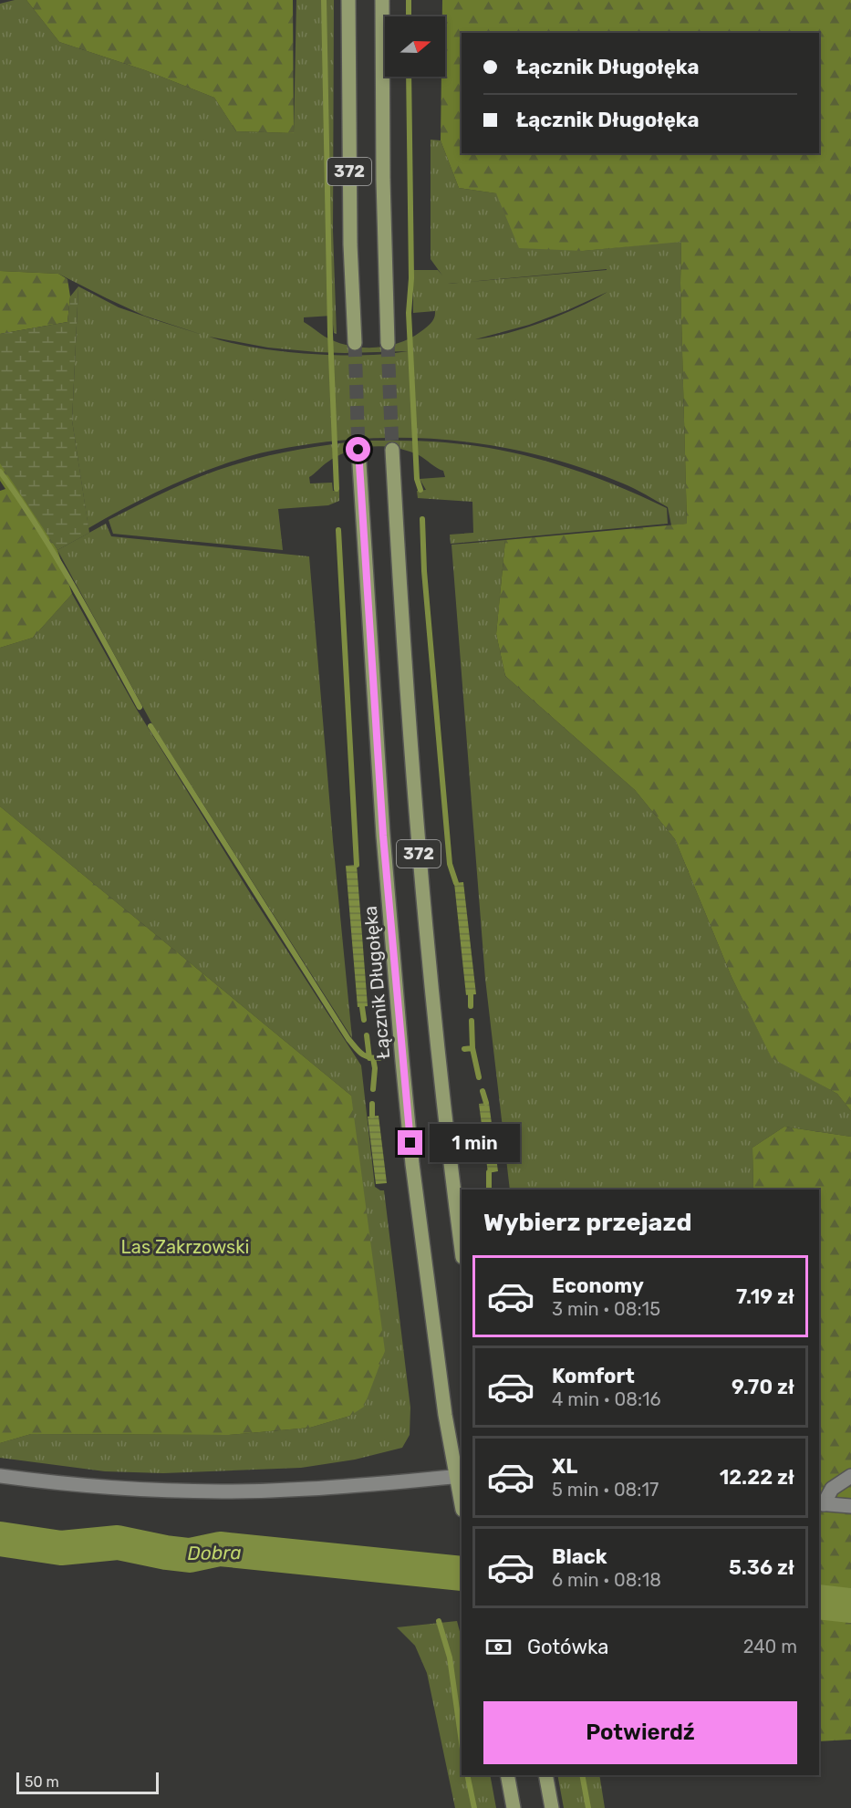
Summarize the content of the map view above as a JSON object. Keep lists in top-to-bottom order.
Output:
{
  "streets": {
    "main road": ["372", "Łącznik Długołęka"]
  },
  "water": ["Dobra"],
  "parks": ["Las Zakrzowski"],
  "scale_bar": "50 m",
  "north": "right",
  "page": {
    "banner": ["Łącznik Długołęka", "Łącznik Długołęka"],
    "bubble": "1 min",
    "heading": "Wybierz przejazd",
    "list": [
      {
        "name": "Economy",
        "note": "3 min · 08:15",
        "value": "7.19 zł"
      },
      {
        "name": "Komfort",
        "note": "4 min · 08:16",
        "value": "9.70 zł"
      },
      {
        "name": "XL",
        "note": "5 min · 08:17",
        "value": "12.22 zł"
      },
      {
        "name": "Black",
        "note": "6 min · 08:18",
        "value": "5.36 zł"
      }
    ],
    "pay": ["Gotówka", "240 m"],
    "buttons": "Potwierdź",
    "scale": "50 m"
  }
}
